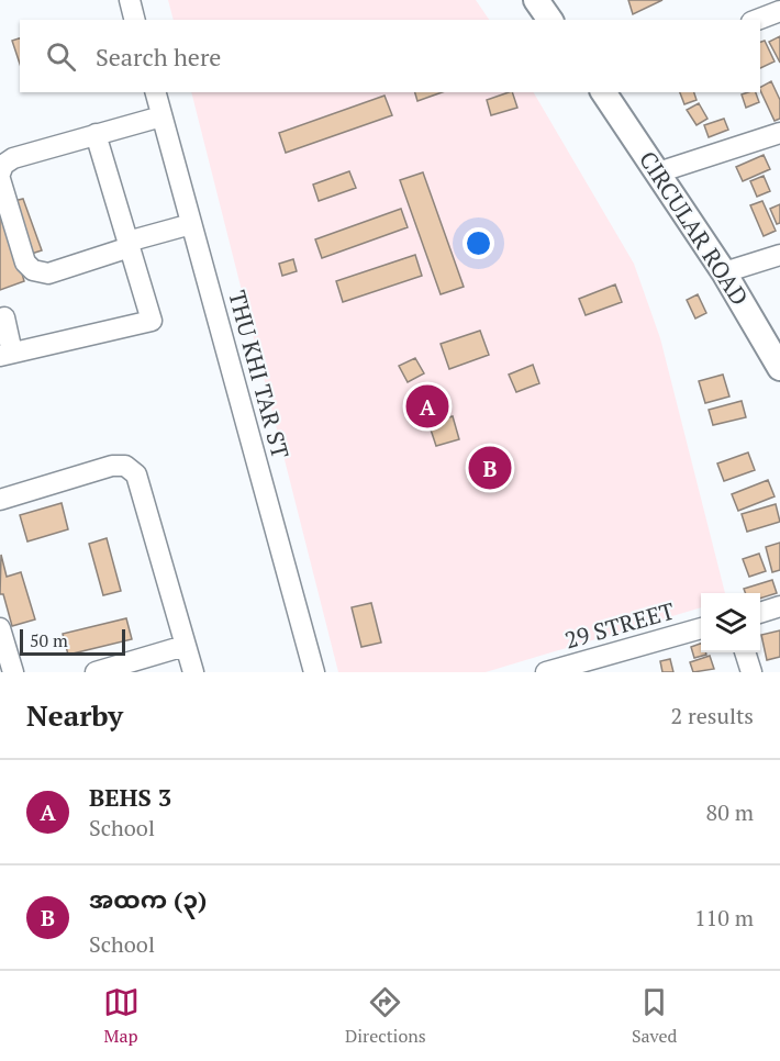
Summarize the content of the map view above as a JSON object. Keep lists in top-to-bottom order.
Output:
{
  "streets": {
    "main road": ["CIRCULAR ROAD"],
    "street": ["THU KHI TAR ST", "29 STREET"]
  },
  "scale_bar": "50 m",
  "page": {
    "search": "Search here",
    "pins": ["A", "B"],
    "scale": "50 m",
    "heading": ["Nearby", "2 results"],
    "list": [
      {
        "mark": "A",
        "name": "BEHS 3",
        "note": "School",
        "value": "80 m"
      },
      {
        "mark": "B",
        "name": "အထက (၃)",
        "note": "School",
        "value": "110 m"
      }
    ],
    "nav": ["Map", "Directions", "Saved"]
  }
}
